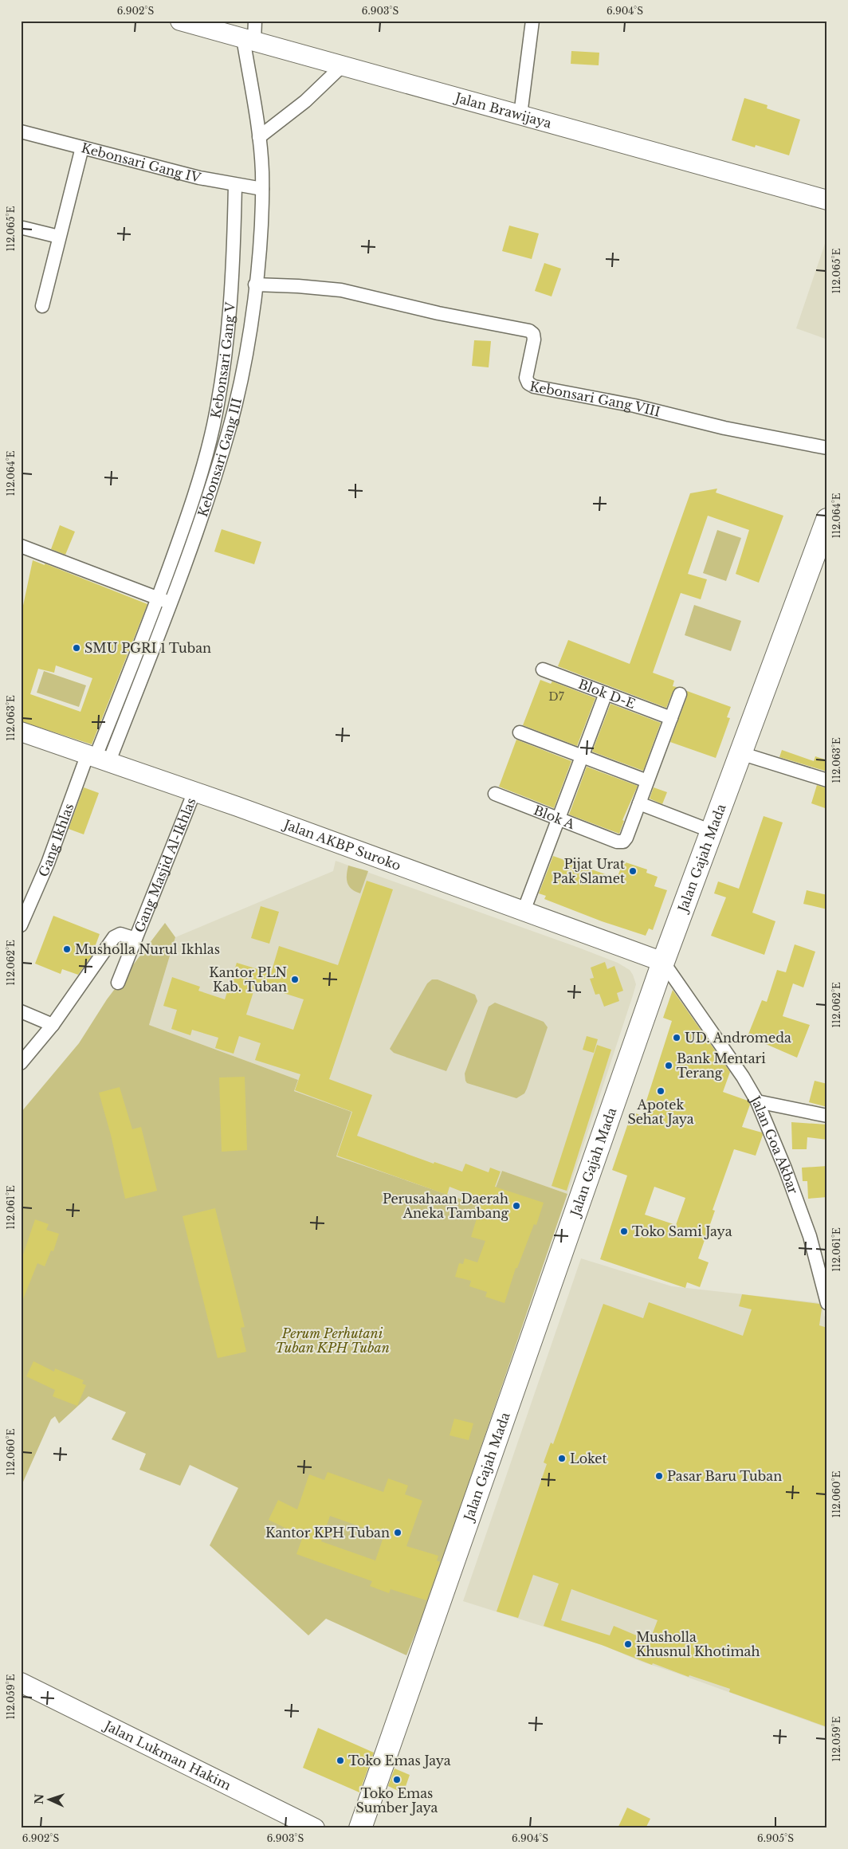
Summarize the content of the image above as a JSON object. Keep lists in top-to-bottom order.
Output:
{
  "streets": {
    "highway": ["Jalan Gajah Mada"],
    "main road": ["Jalan Brawijaya", "Jalan AKBP Suroko", "Jalan Lukman Hakim"],
    "street": [
      "Kebonsari Gang IV",
      "Kebonsari Gang V",
      "Kebonsari Gang VIII",
      "Kebonsari Gang III",
      "Blok D-E",
      "Blok A",
      "Gang Ikhlas",
      "Gang Masjid Al-Ikhlas",
      "Jalan Goa Akbar"
    ]
  },
  "crossings": [
    ["Jalan Brawijaya", "Kebonsari Gang III"],
    ["Kebonsari Gang IV", "Kebonsari Gang V"],
    ["Kebonsari Gang IV", "Kebonsari Gang III"],
    ["Kebonsari Gang V", "Kebonsari Gang III"],
    ["Kebonsari Gang V", "Gang Ikhlas"],
    ["Kebonsari Gang V", "Jalan AKBP Suroko"],
    ["Kebonsari Gang VIII", "Kebonsari Gang III"],
    ["Kebonsari Gang III", "Gang Ikhlas"],
    ["Kebonsari Gang III", "Jalan AKBP Suroko"],
    ["Gang Ikhlas", "Jalan AKBP Suroko"],
    ["Jalan AKBP Suroko", "Jalan Gajah Mada"],
    ["Jalan AKBP Suroko", "Gang Masjid Al-Ikhlas"],
    ["Jalan AKBP Suroko", "Jalan Goa Akbar"],
    ["Jalan Gajah Mada", "Jalan Goa Akbar"]
  ],
  "parks": ["Perum Perhutani Tuban KPH Tuban"],
  "places": [
    "SMU PGRI 1 Tuban",
    "Pijat Urat Pak Slamet",
    "Musholla Nurul Ikhlas",
    "Kantor PLN Kab. Tuban",
    "UD. Andromeda",
    "Bank Mentari Terang",
    "Apotek Sehat Jaya",
    "Perusahaan Daerah Aneka Tambang",
    "Toko Sami Jaya",
    "Loket",
    "Pasar Baru Tuban",
    "Kantor KPH Tuban",
    "Musholla Khusnul Khotimah",
    "Toko Emas Jaya",
    "Toko Emas Sumber Jaya"
  ],
  "house_numbers": ["D7"],
  "north": "left",
  "coordinates": [
    "6.902°S",
    "6.903°S",
    "6.904°S",
    "112.065°E",
    "112.064°E",
    "112.063°E",
    "112.062°E",
    "112.061°E",
    "112.060°E",
    "112.059°E",
    "6.905°S"
  ]
}
